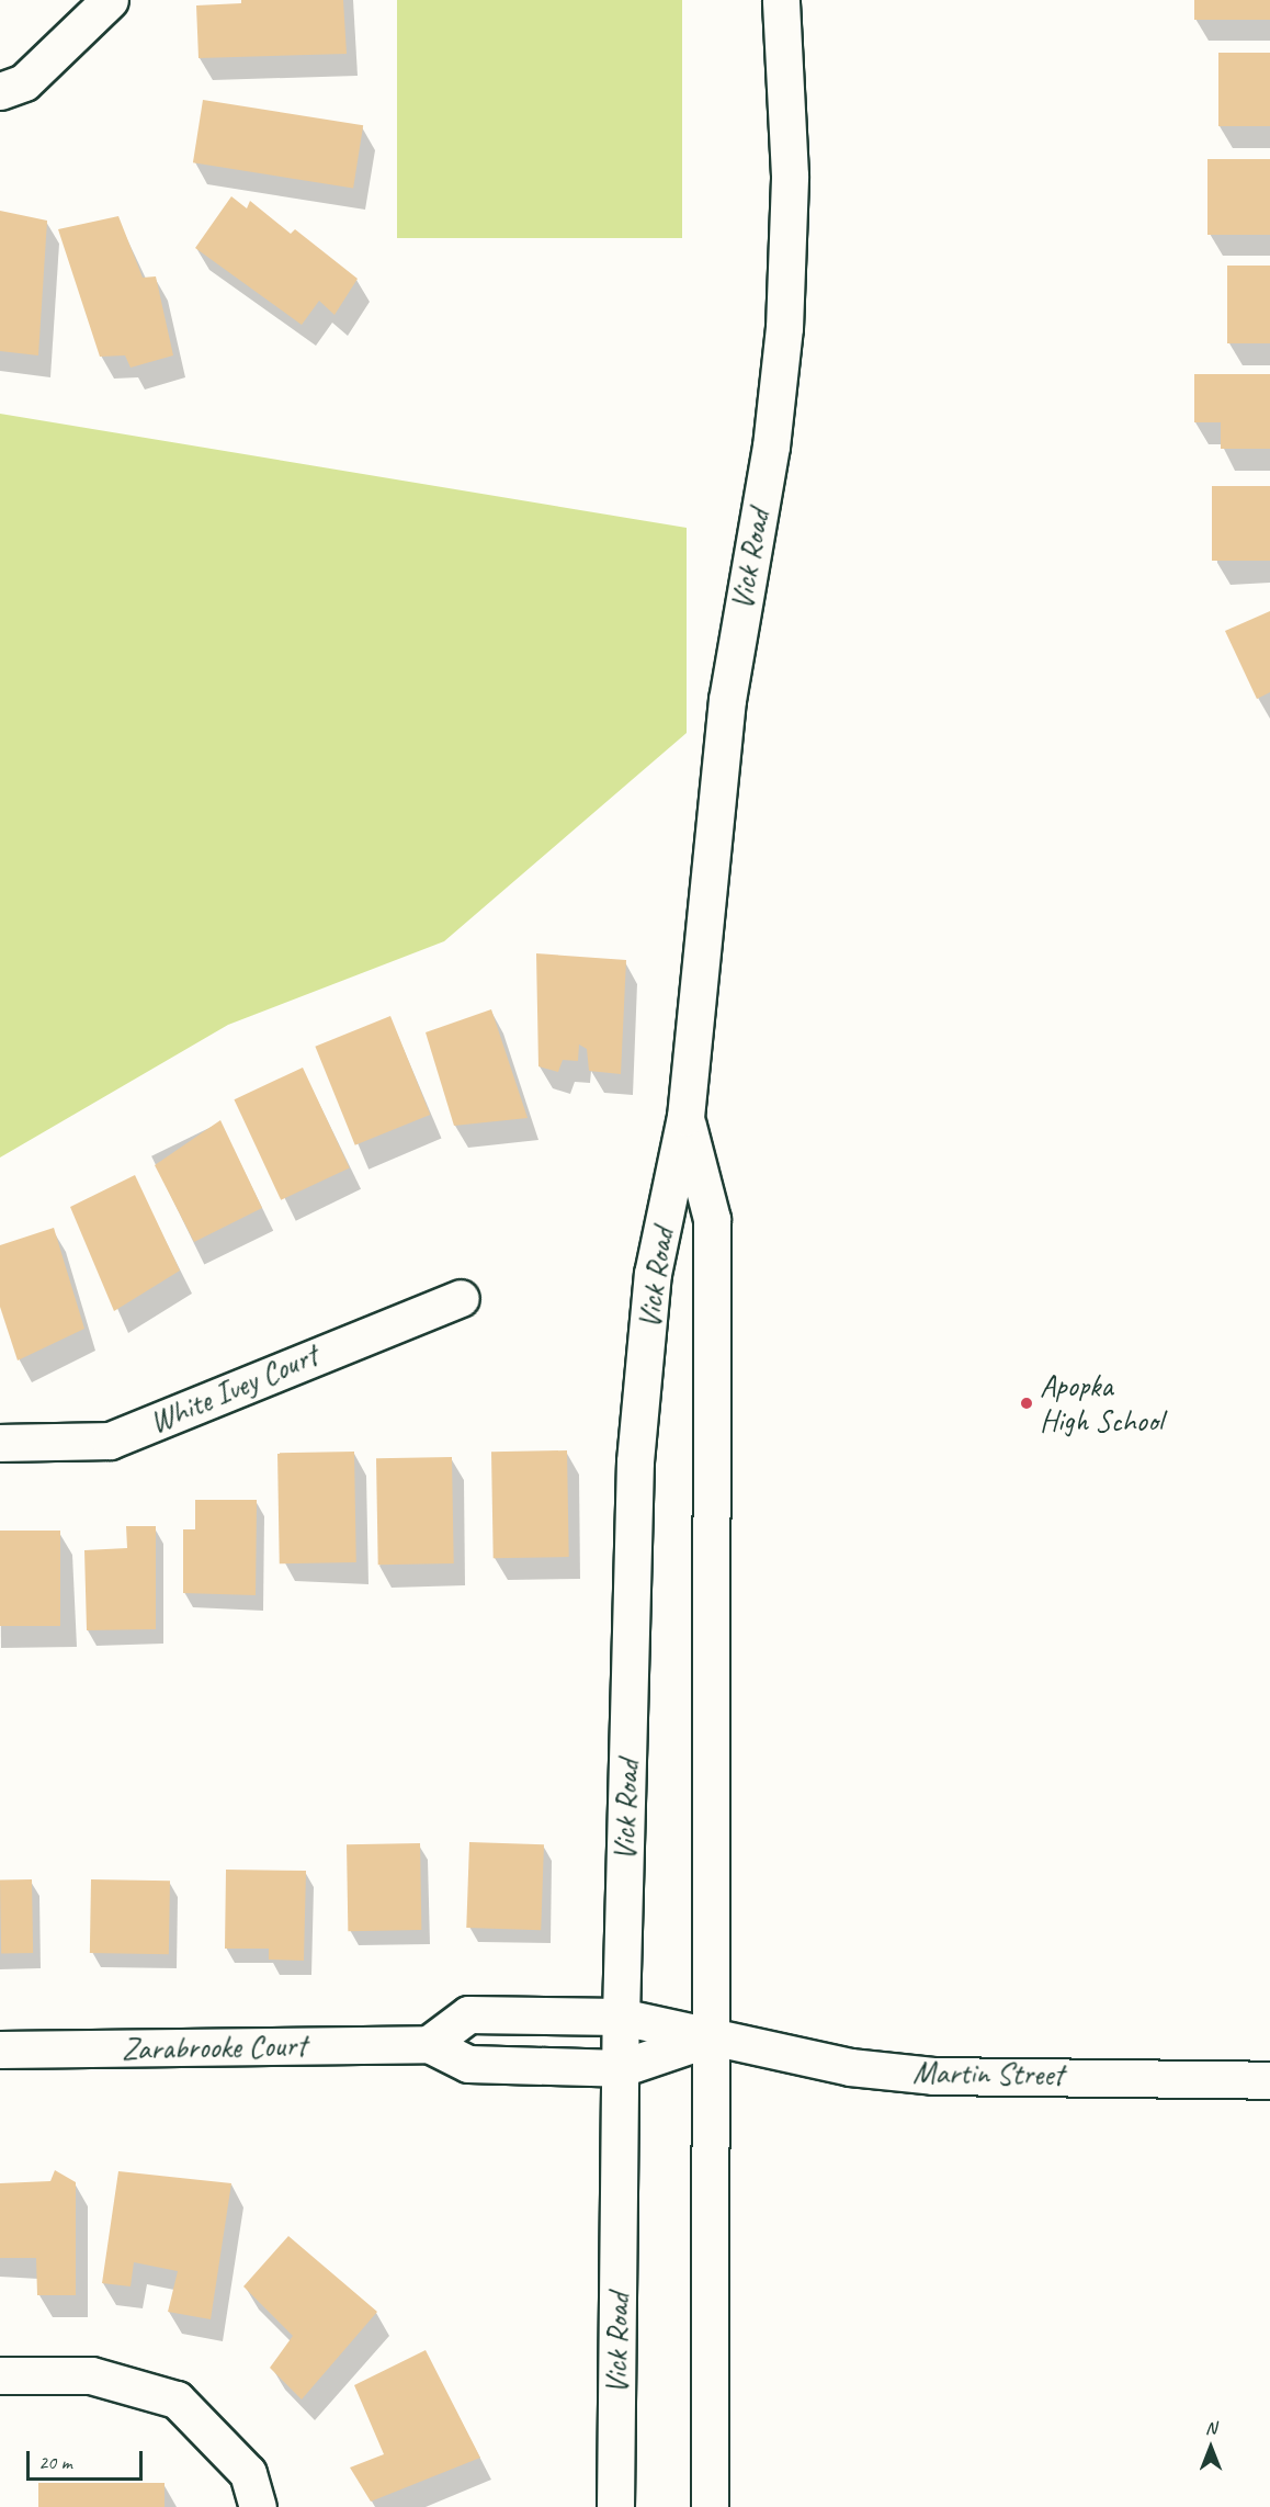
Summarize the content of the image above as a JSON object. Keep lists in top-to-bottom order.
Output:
{
  "streets": {
    "street": [
      "Vick Road",
      "White Ivey Court",
      "Zarabrooke Court",
      "Martin Street"
    ]
  },
  "crossings": [
    ["Vick Road", "Martin Street"],
    ["Zarabrooke Court", "Martin Street"]
  ],
  "places": ["Apopka High School"],
  "scale_bar": "20 m",
  "north": "top"
}
